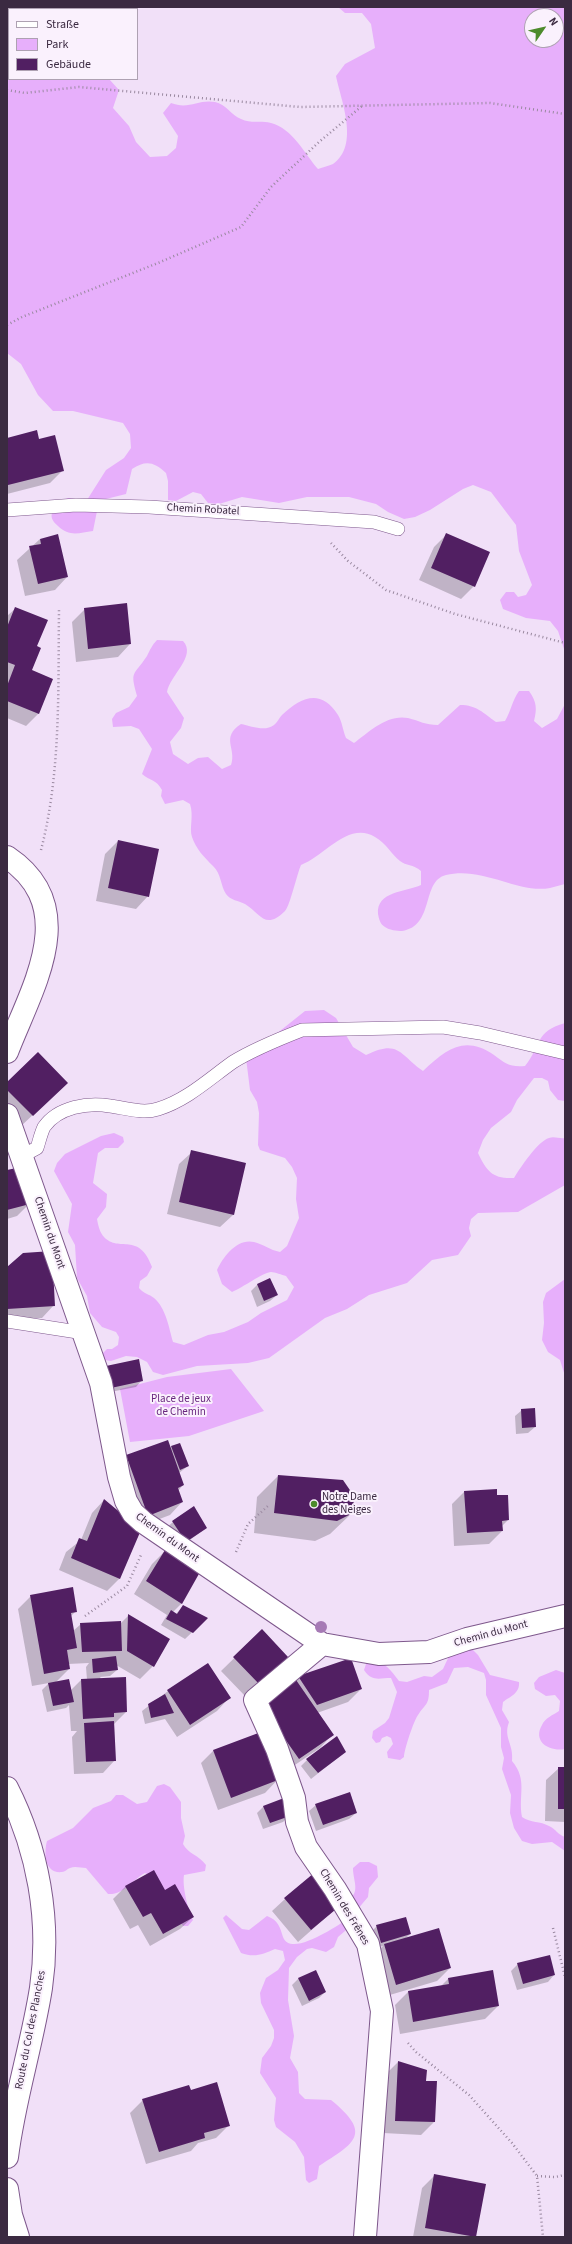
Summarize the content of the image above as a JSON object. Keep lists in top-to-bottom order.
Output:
{
  "streets": {
    "street": ["Chemin du Mont", "Chemin des Frênes", "Route du Col des Planches"],
    "lane": ["Chemin Robatel"]
  },
  "crossings": [
    ["Chemin du Mont", "Chemin des Frênes"]
  ],
  "parks": ["Place de jeux de Chemin"],
  "places": ["Notre Dame des Neiges"],
  "legend": ["Straße", "Park", "Gebäude"],
  "north": "top right"
}
